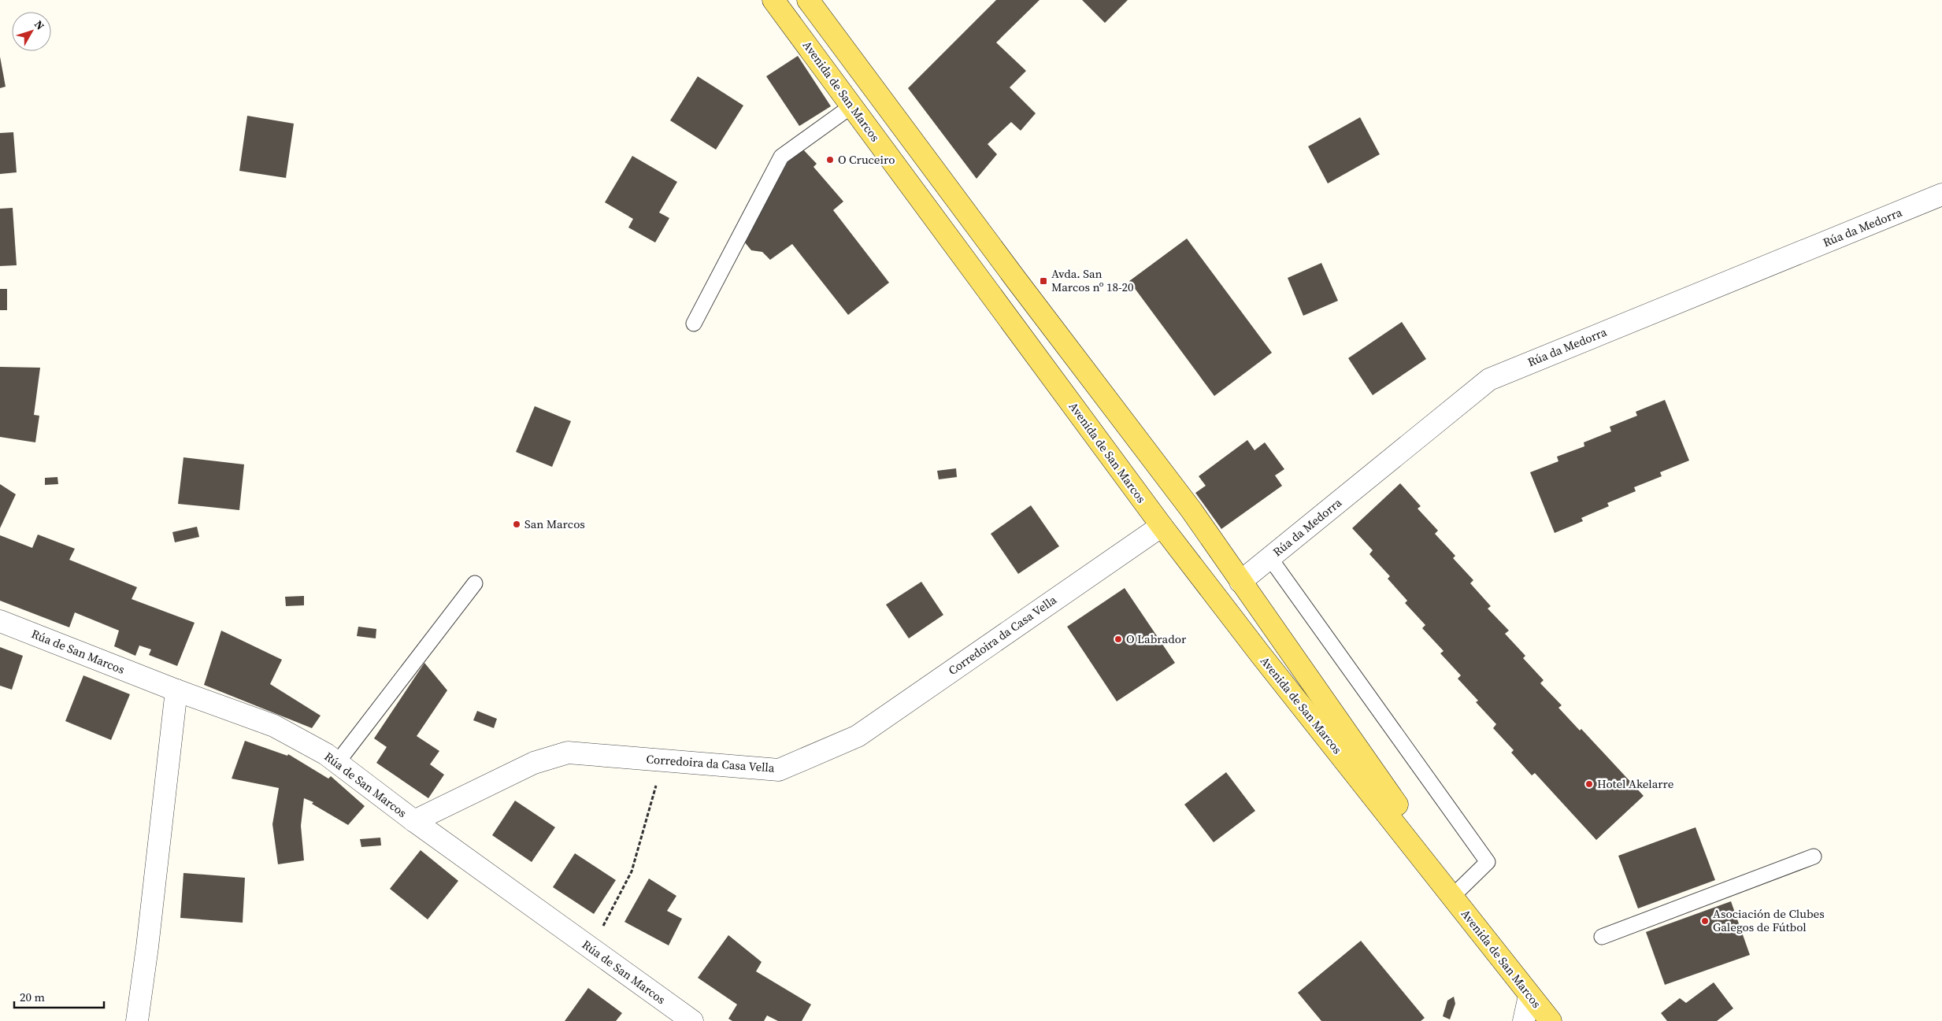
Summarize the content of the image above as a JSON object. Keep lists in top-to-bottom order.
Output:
{
  "streets": {
    "main road": ["Avenida de San Marcos"],
    "street": ["Rúa da Medorra", "Corredoira da Casa Vella", "Rúa de San Marcos"]
  },
  "crossings": [
    ["Avenida de San Marcos", "Rúa da Medorra"],
    ["Avenida de San Marcos", "Corredoira da Casa Vella"],
    ["Corredoira da Casa Vella", "Rúa de San Marcos"]
  ],
  "places": {
    "other": [
      "O Cruceiro",
      "San Marcos",
      "O Labrador",
      "Hotel Akelarre",
      "Asociación de Clubes Galegos de Fútbol"
    ],
    "transit": ["Avda. San Marcos nº 18-20"]
  },
  "scale_bar": "20 m",
  "north": "top right"
}
